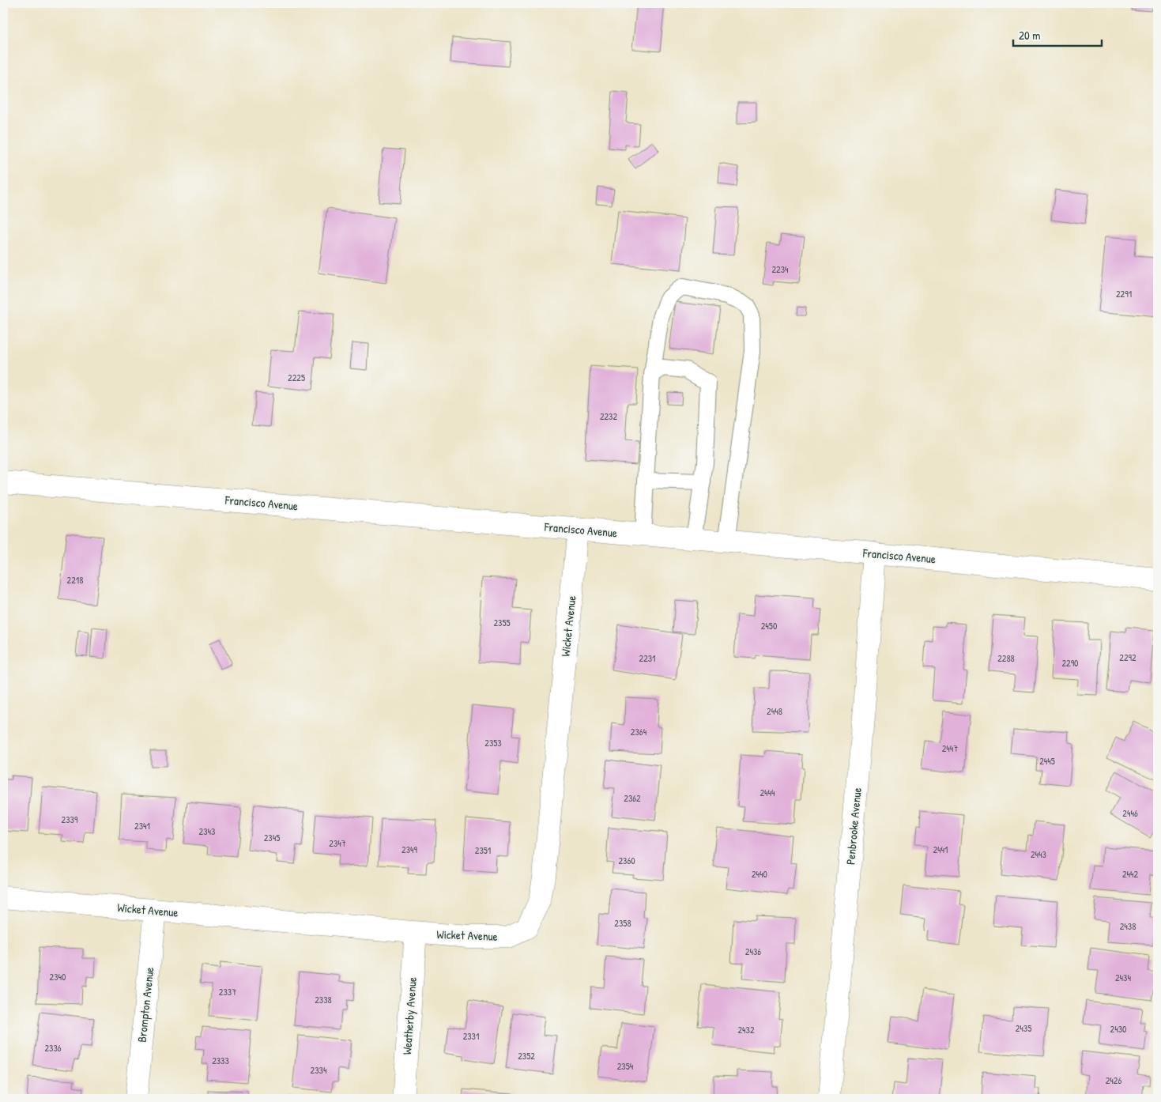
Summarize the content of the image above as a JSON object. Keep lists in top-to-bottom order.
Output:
{
  "streets": {
    "street": [
      "Francisco Avenue",
      "Wicket Avenue",
      "Penbrooke Avenue",
      "Brompton Avenue",
      "Weatherby Avenue"
    ]
  },
  "crossings": [
    ["Francisco Avenue", "Wicket Avenue"],
    ["Francisco Avenue", "Penbrooke Avenue"],
    ["Wicket Avenue", "Brompton Avenue"],
    ["Wicket Avenue", "Weatherby Avenue"]
  ],
  "house_numbers": [
    "2234",
    "2291",
    "2225",
    "2232",
    "2218",
    "2355",
    "2450",
    "2292",
    "2231",
    "2288",
    "2290",
    "2448",
    "2364",
    "2353",
    "2447",
    "2445",
    "2444",
    "2362",
    "2446",
    "2339",
    "2341",
    "2343",
    "2345",
    "2347",
    "2349",
    "2441",
    "2351",
    "2443",
    "2360",
    "2440",
    "2442",
    "2358",
    "2438",
    "2436",
    "2340",
    "2434",
    "2337",
    "2338",
    "2435",
    "2430",
    "2432",
    "2331",
    "2336",
    "2352",
    "2333",
    "2354",
    "2334",
    "2426"
  ],
  "scale_bar": "20 m"
}
